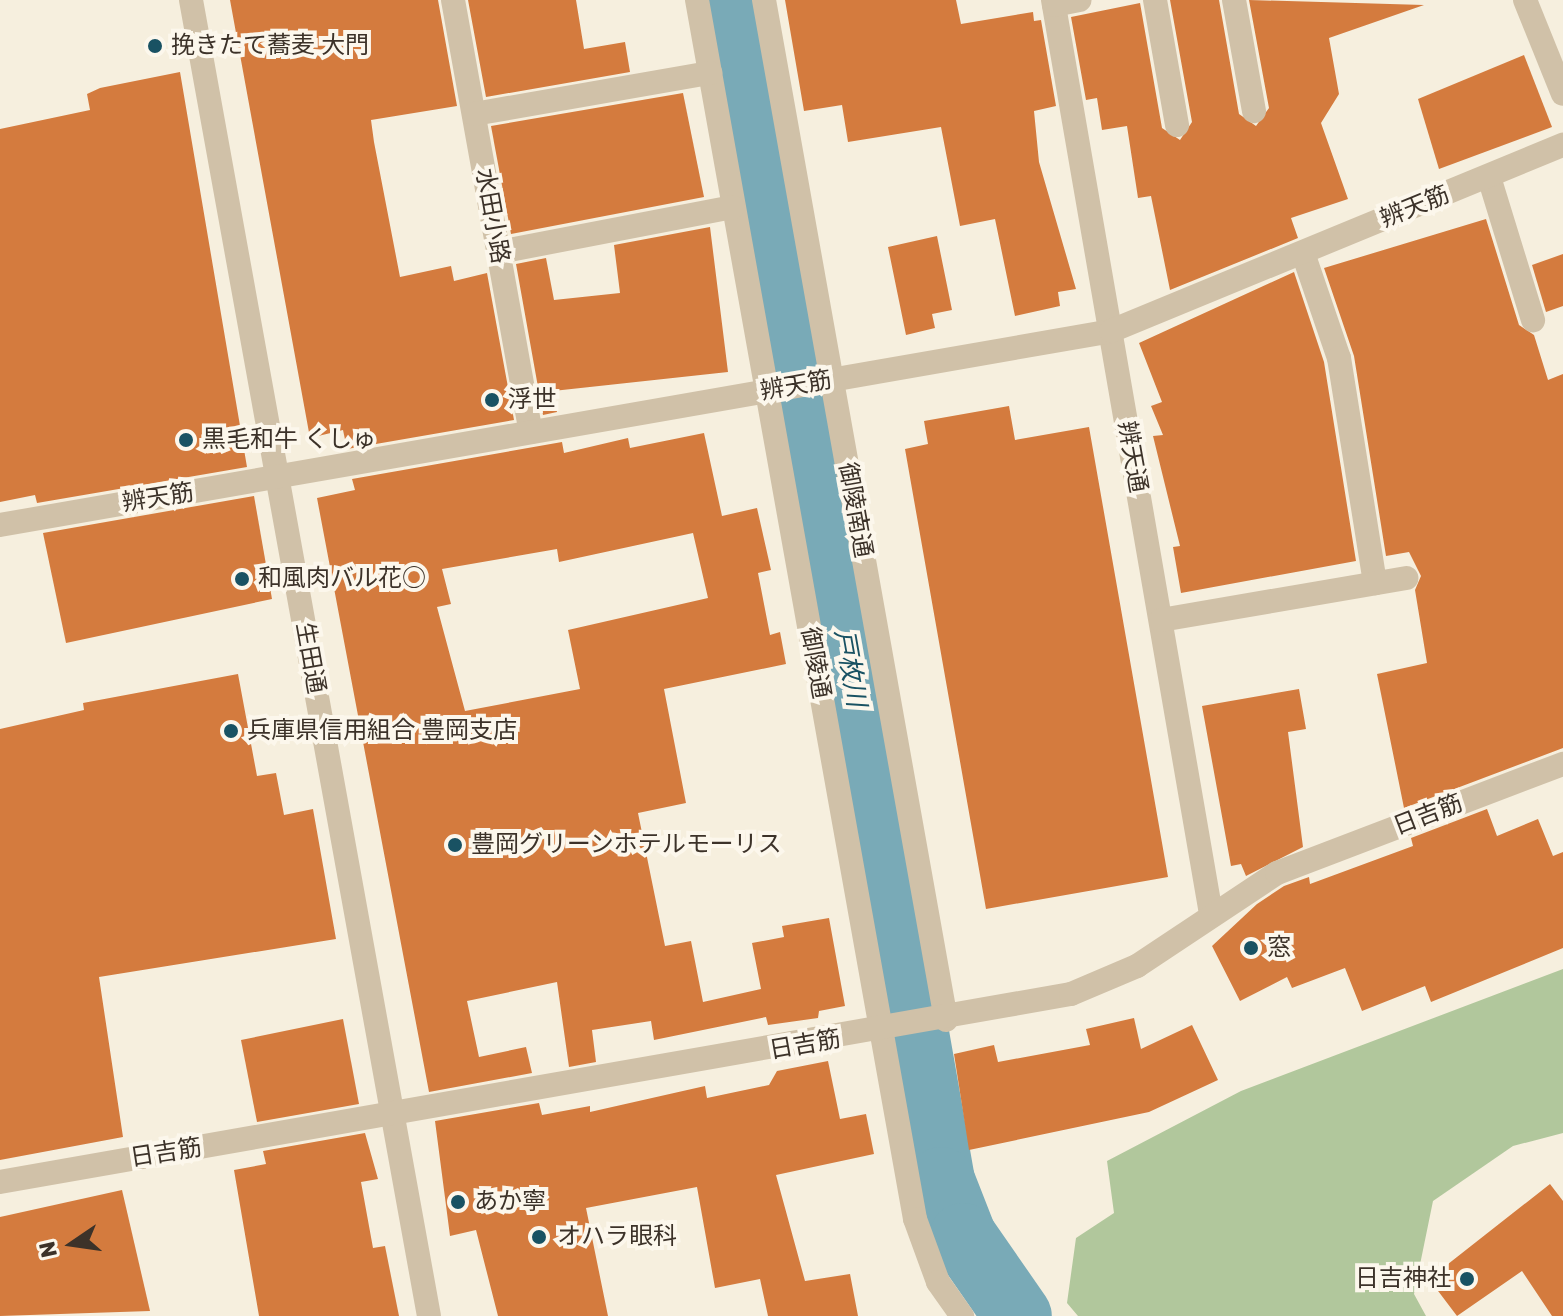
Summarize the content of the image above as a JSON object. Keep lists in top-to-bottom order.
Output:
{
  "streets": {
    "street": [
      "辨天筋",
      "水田小路",
      "辨天通",
      "御陵南通",
      "生田通",
      "御陵通",
      "日吉筋"
    ]
  },
  "crossings": [
    ["辨天筋", "水田小路"],
    ["辨天筋", "辨天通"],
    ["辨天筋", "御陵南通"],
    ["辨天筋", "生田通"],
    ["辨天筋", "御陵通"],
    ["辨天通", "日吉筋"],
    ["御陵南通", "日吉筋"],
    ["生田通", "日吉筋"],
    ["御陵通", "日吉筋"]
  ],
  "water": ["戸枚川"],
  "places": [
    "挽きたて蕎麦 大門",
    "浮世",
    "黒毛和牛 くしゅ",
    "和風肉バル花○",
    "兵庫県信用組合 豊岡支店",
    "豊岡グリーンホテルモーリス",
    "窓",
    "あか寧",
    "オハラ眼科",
    "日吉神社"
  ],
  "north": "left"
}
